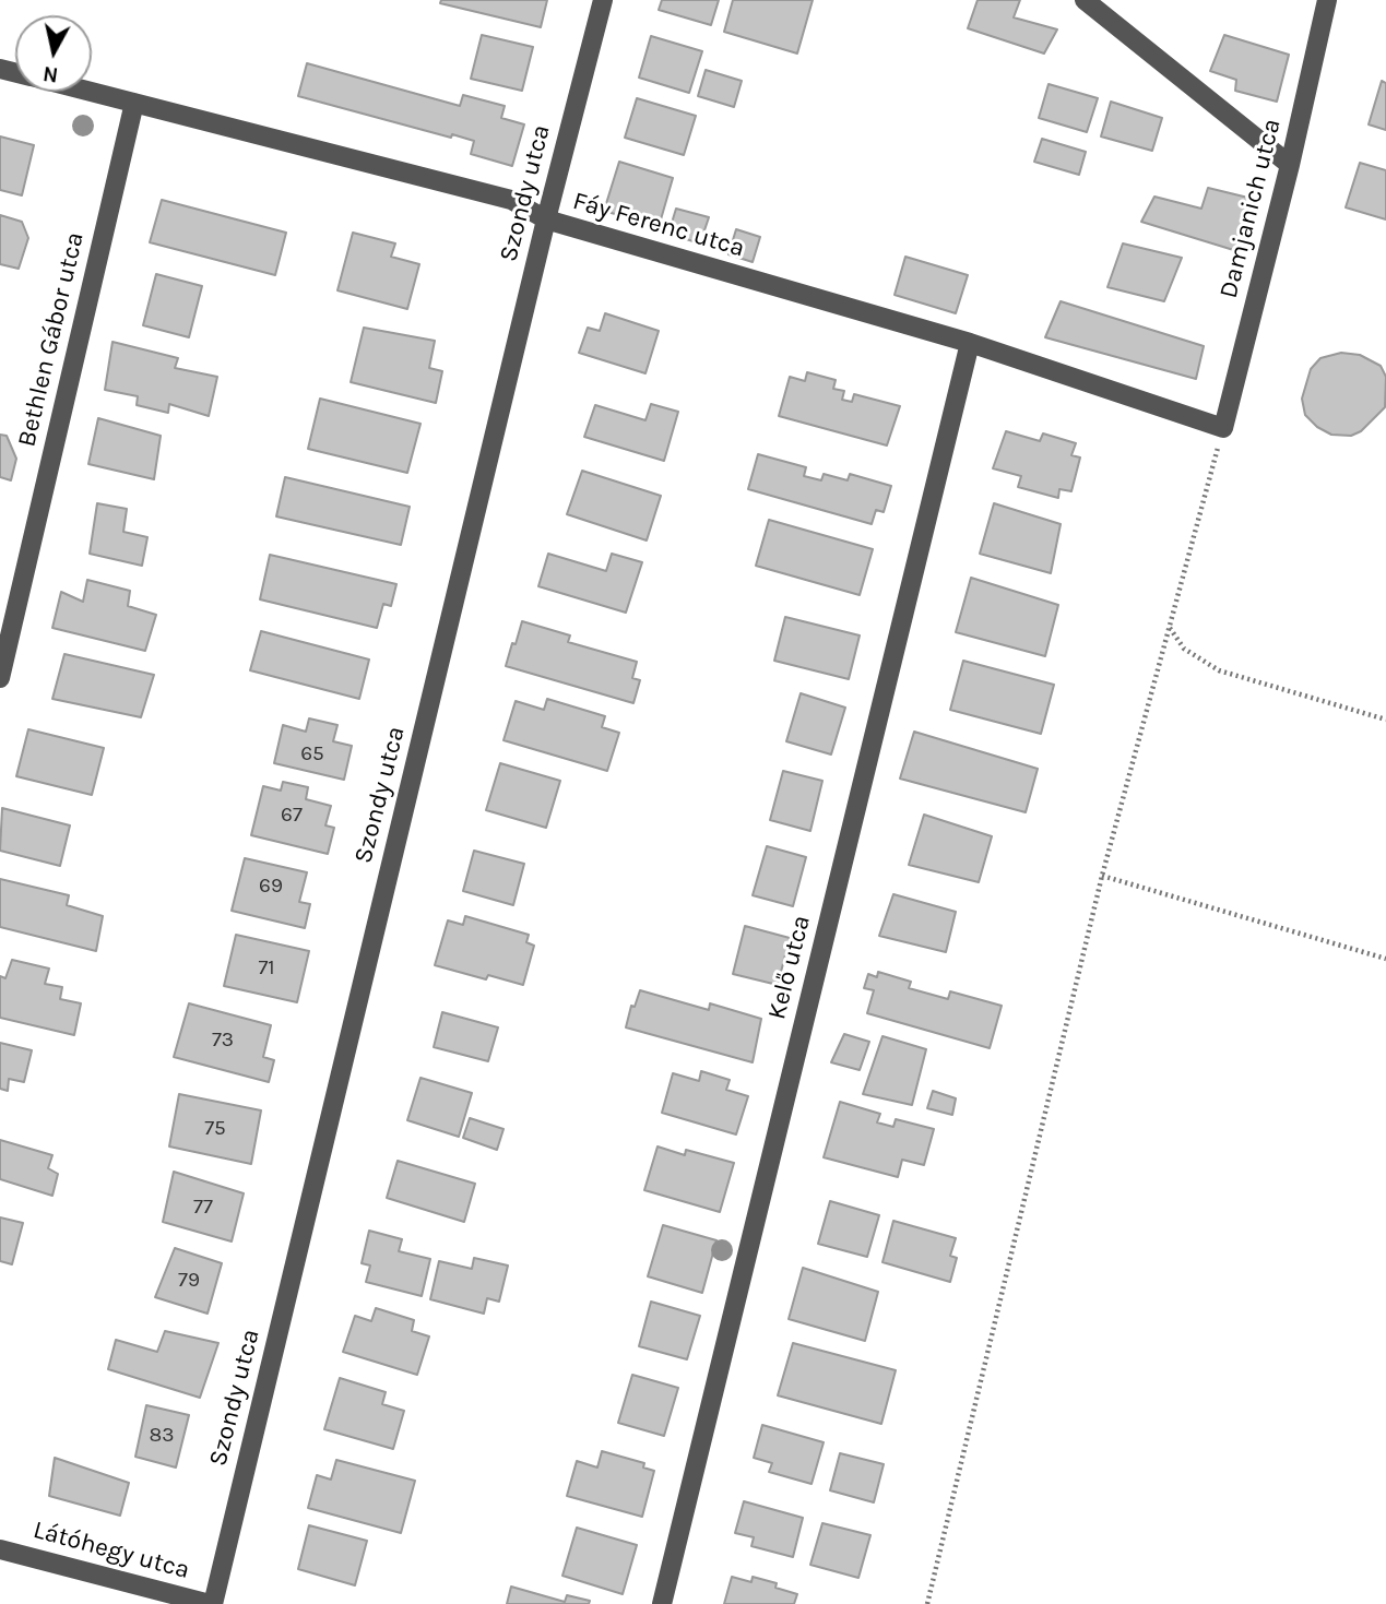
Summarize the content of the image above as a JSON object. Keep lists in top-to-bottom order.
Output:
{
  "streets": {
    "street": [
      "Szondy utca",
      "Damjanich utca",
      "Fáy Ferenc utca",
      "Bethlen Gábor utca",
      "Kelő utca",
      "Látóhegy utca"
    ]
  },
  "crossings": [
    ["Szondy utca", "Fáy Ferenc utca"],
    ["Szondy utca", "Látóhegy utca"],
    ["Damjanich utca", "Fáy Ferenc utca"],
    ["Fáy Ferenc utca", "Bethlen Gábor utca"],
    ["Fáy Ferenc utca", "Kelő utca"]
  ],
  "house_numbers": [
    "65",
    "67",
    "69",
    "71",
    "73",
    "75",
    "77",
    "79",
    "83"
  ],
  "north": "bottom"
}
